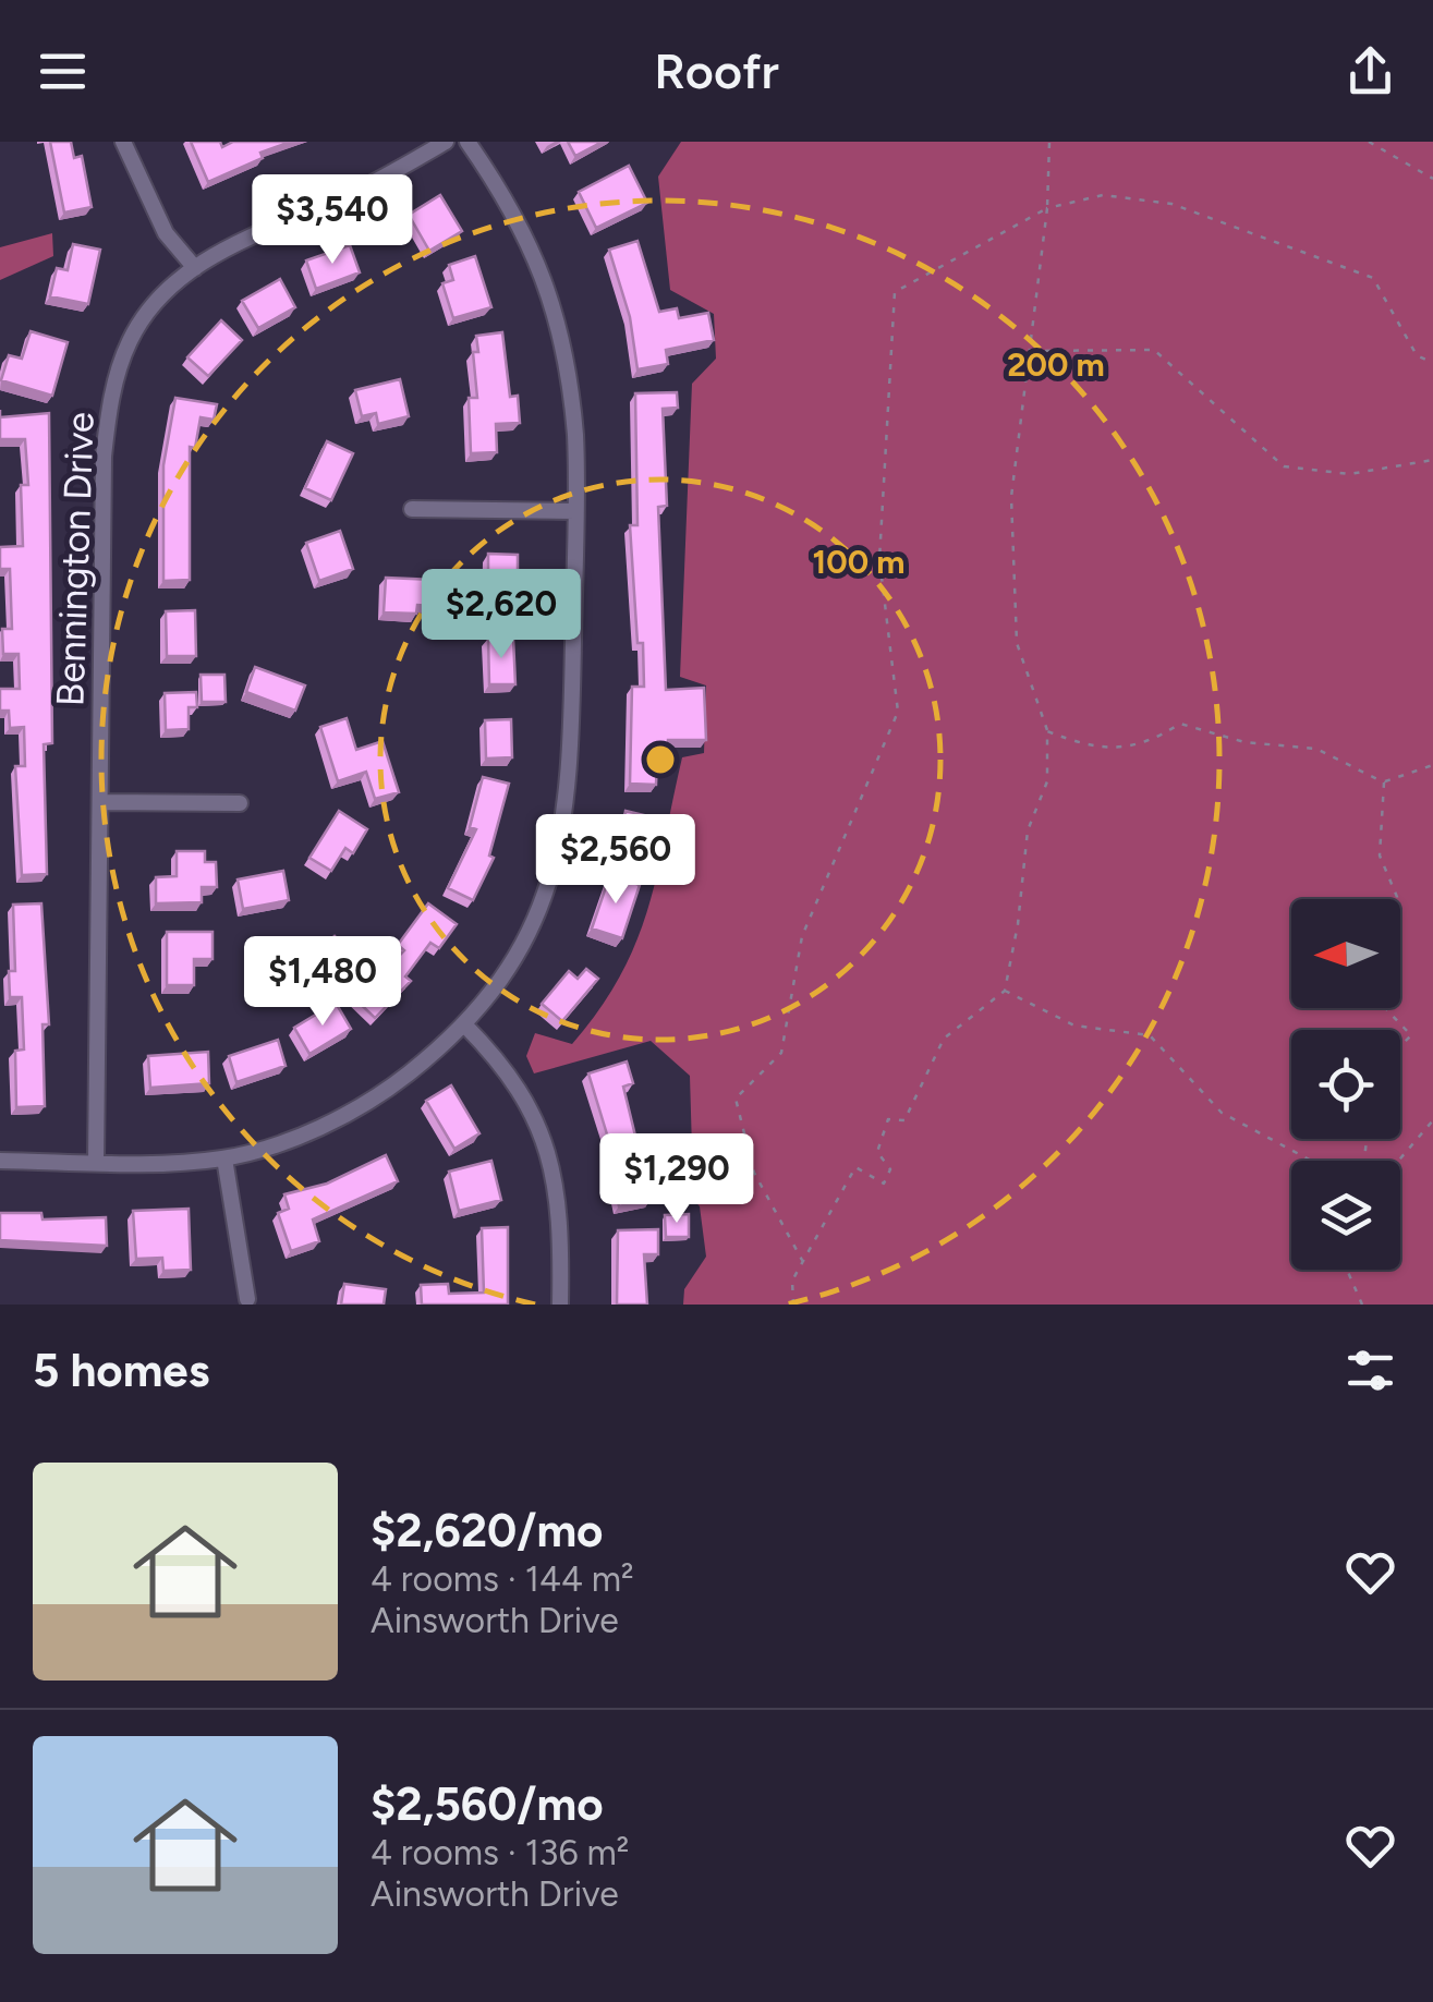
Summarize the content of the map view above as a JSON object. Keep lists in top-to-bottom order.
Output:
{
  "streets": {
    "street": ["Bennington Drive"]
  },
  "north": "left",
  "page": {
    "header": "Roofr",
    "price": [
      "$3,540",
      "$2,620",
      "$2,560",
      "$1,480",
      "$1,290"
    ],
    "heading": "5 homes",
    "list": [
      {
        "name": "$2,620/mo",
        "note": "4 rooms · 144 m² · Ainsworth Drive"
      },
      {
        "name": "$2,560/mo",
        "note": "4 rooms · 136 m² · Ainsworth Drive"
      }
    ]
  },
  "rings": ["200 m", "100 m"]
}
